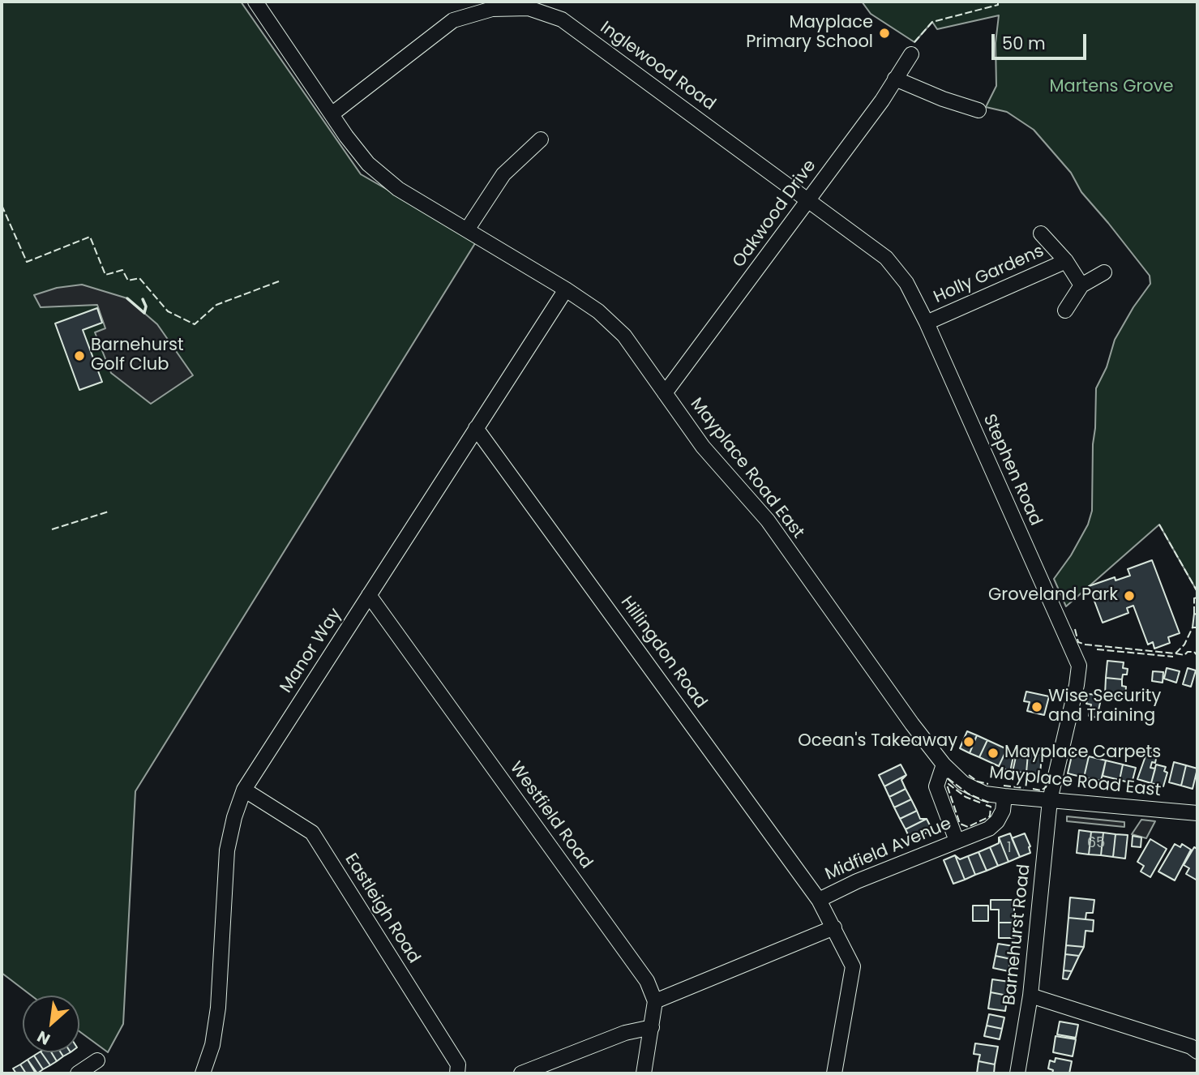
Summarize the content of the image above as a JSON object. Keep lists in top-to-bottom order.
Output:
{
  "streets": {
    "street": [
      "Inglewood Road",
      "Oakwood Drive",
      "Holly Gardens",
      "Mayplace Road East",
      "Stephen Road",
      "Manor Way",
      "Hillingdon Road",
      "Westfield Road",
      "Midfield Avenue",
      "Eastleigh Road",
      "Barnehurst Road"
    ]
  },
  "crossings": [
    ["Inglewood Road", "Oakwood Drive"],
    ["Inglewood Road", "Mayplace Road East"],
    ["Inglewood Road", "Stephen Road"],
    ["Oakwood Drive", "Mayplace Road East"],
    ["Oakwood Drive", "Stephen Road"],
    ["Holly Gardens", "Stephen Road"],
    ["Mayplace Road East", "Stephen Road"],
    ["Mayplace Road East", "Manor Way"],
    ["Mayplace Road East", "Midfield Avenue"],
    ["Mayplace Road East", "Barnehurst Road"],
    ["Stephen Road", "Barnehurst Road"],
    ["Manor Way", "Hillingdon Road"],
    ["Manor Way", "Westfield Road"],
    ["Manor Way", "Eastleigh Road"],
    ["Hillingdon Road", "Midfield Avenue"]
  ],
  "parks": ["Martens Grove"],
  "places": [
    "Mayplace Primary School",
    "Barnehurst Golf Club",
    "Groveland Park",
    "Wise Security and Training",
    "Ocean's Takeaway",
    "Mayplace Carpets"
  ],
  "house_numbers": ["65", "1"],
  "scale_bar": "50 m",
  "north": "bottom left"
}
